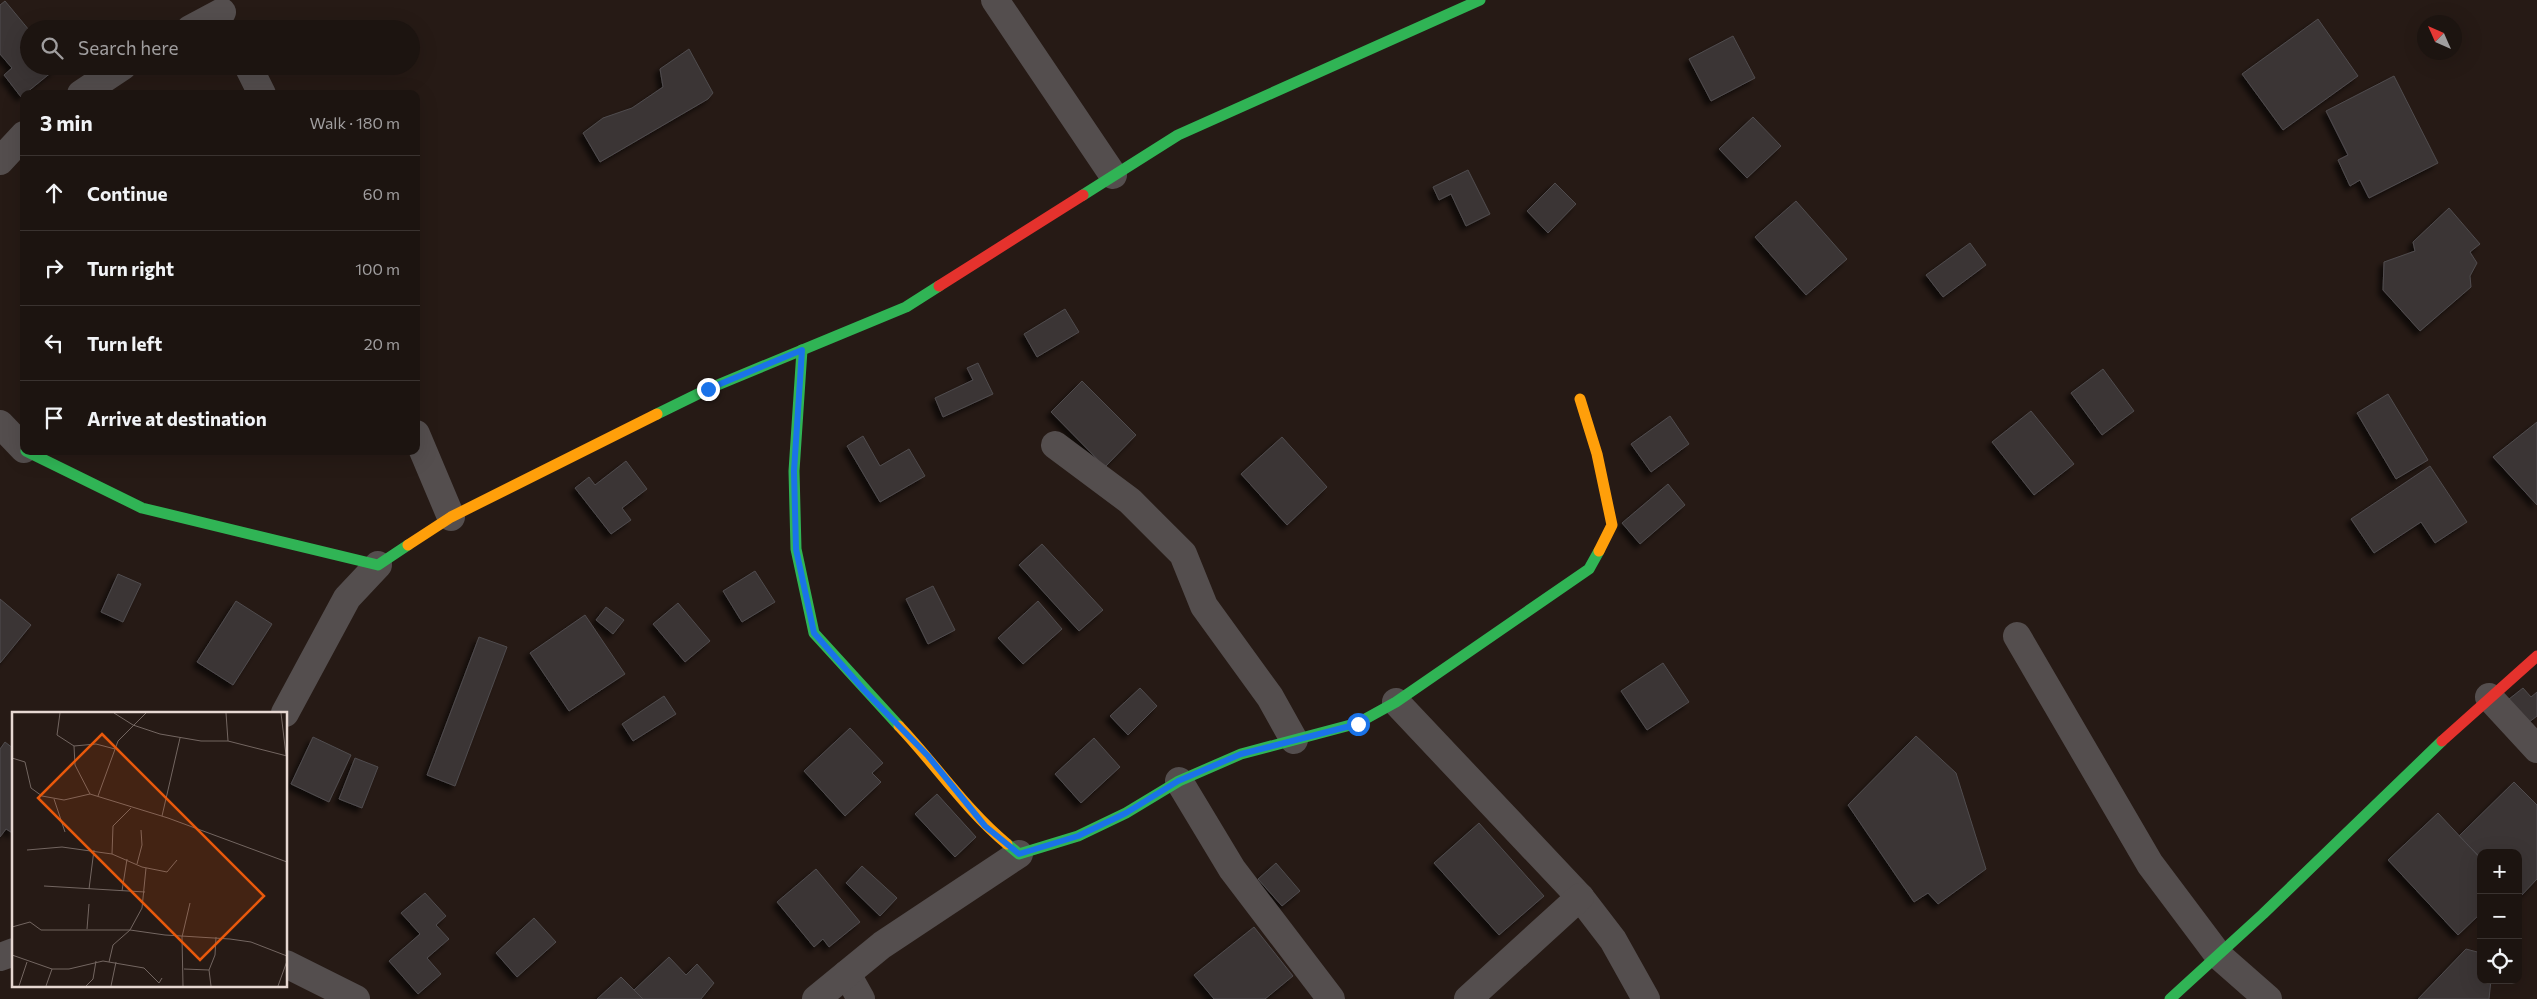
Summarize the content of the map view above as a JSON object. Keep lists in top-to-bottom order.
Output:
{
  "north": "top left",
  "page": {
    "search": "Search here",
    "heading": ["3 min", "Walk · 180 m"],
    "list": [
      ["Continue", "60 m"],
      ["Turn right", "100 m"],
      ["Turn left", "20 m"],
      "Arrive at destination"
    ],
    "map_buttons": ["+", "−"]
  }
}
